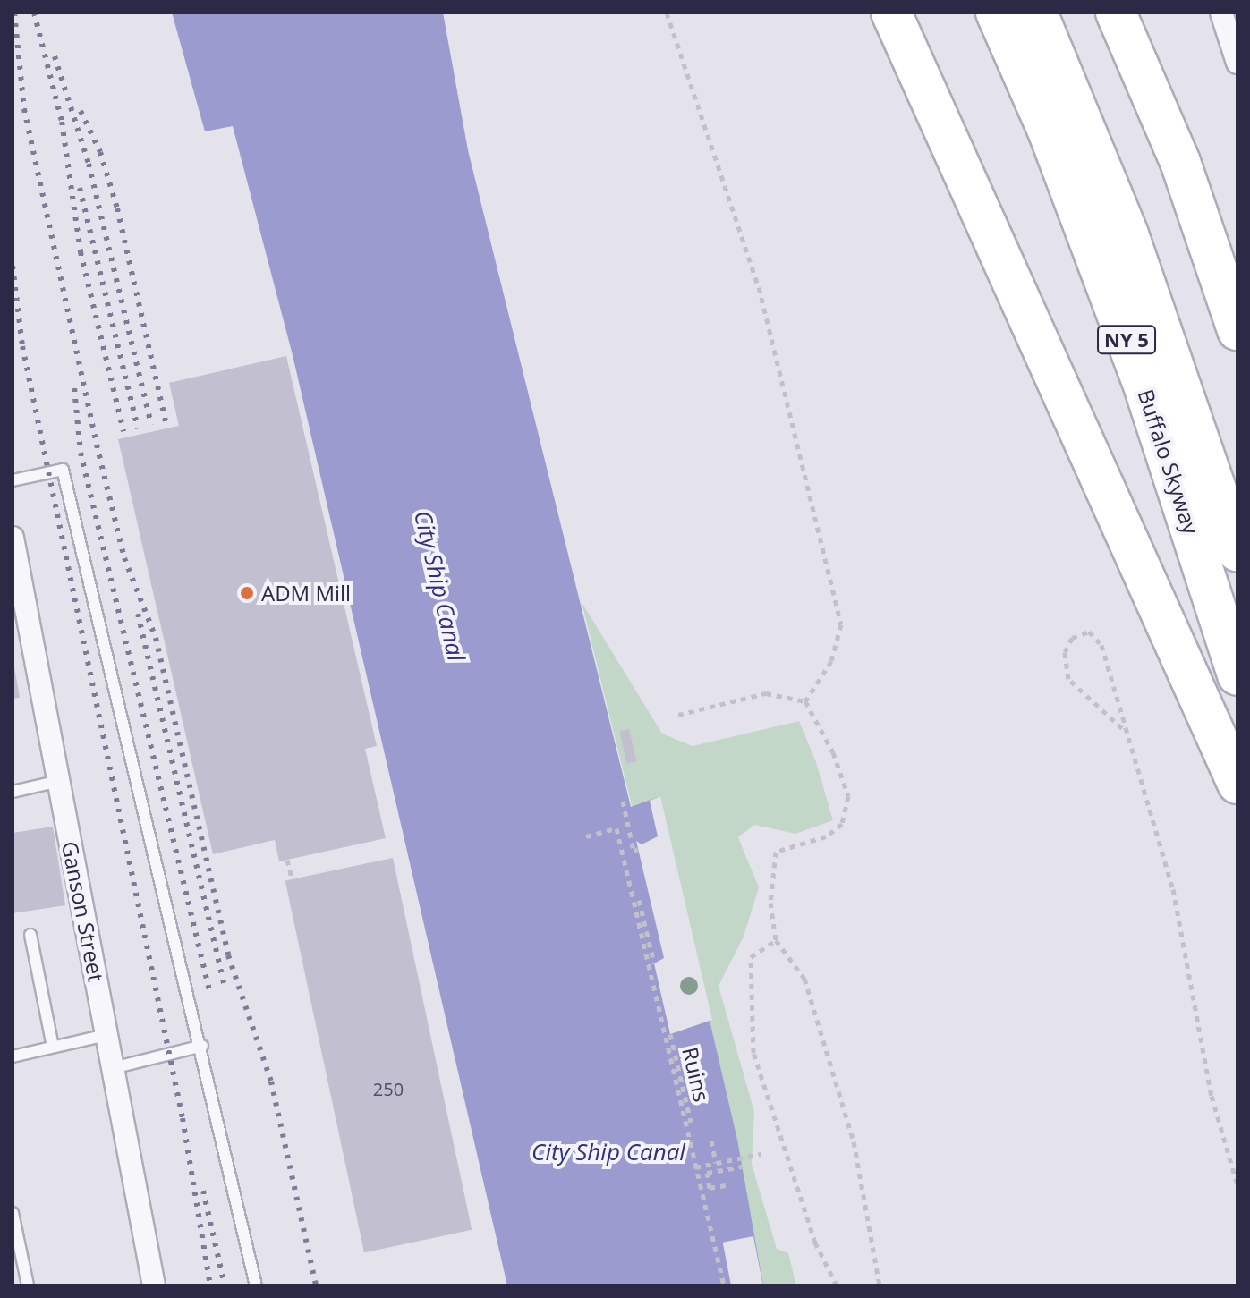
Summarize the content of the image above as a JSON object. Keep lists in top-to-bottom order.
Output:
{
  "streets": {
    "highway": ["NY 5", "Buffalo Skyway"],
    "street": ["Ganson Street"],
    "path": ["Ruins"]
  },
  "water": ["City Ship Canal"],
  "places": ["ADM Mill"],
  "house_numbers": ["250"]
}
